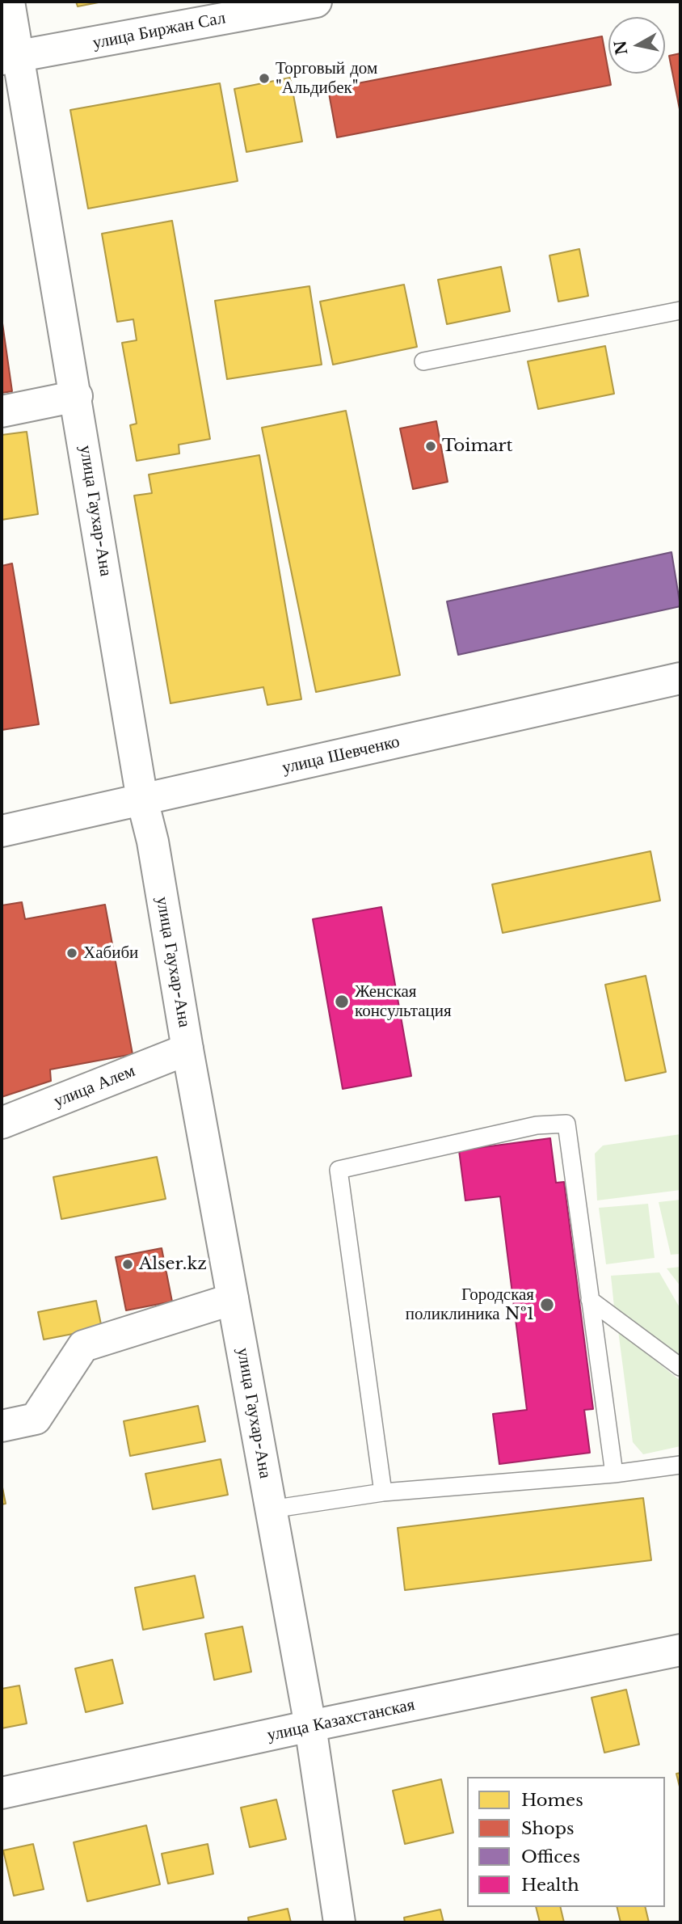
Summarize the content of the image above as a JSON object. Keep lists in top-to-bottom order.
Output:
{
  "streets": {
    "street": [
      "улица Биржан Сал",
      "улица Гаухар-Ана",
      "улица Шевченко",
      "улица Алем",
      "улица Казахстанская"
    ]
  },
  "crossings": [
    ["улица Биржан Сал", "улица Гаухар-Ана"],
    ["улица Гаухар-Ана", "улица Шевченко"],
    ["улица Гаухар-Ана", "улица Алем"],
    ["улица Гаухар-Ана", "улица Казахстанская"]
  ],
  "places": [
    "Торговый дом \"Альдибек\"",
    "Toimart",
    "Хабиби",
    "Женская консультация",
    "Alser.kz",
    "Городская поликлиника №1"
  ],
  "legend": [
    "Homes",
    "Shops",
    "Offices",
    "Health"
  ],
  "north": "left"
}
